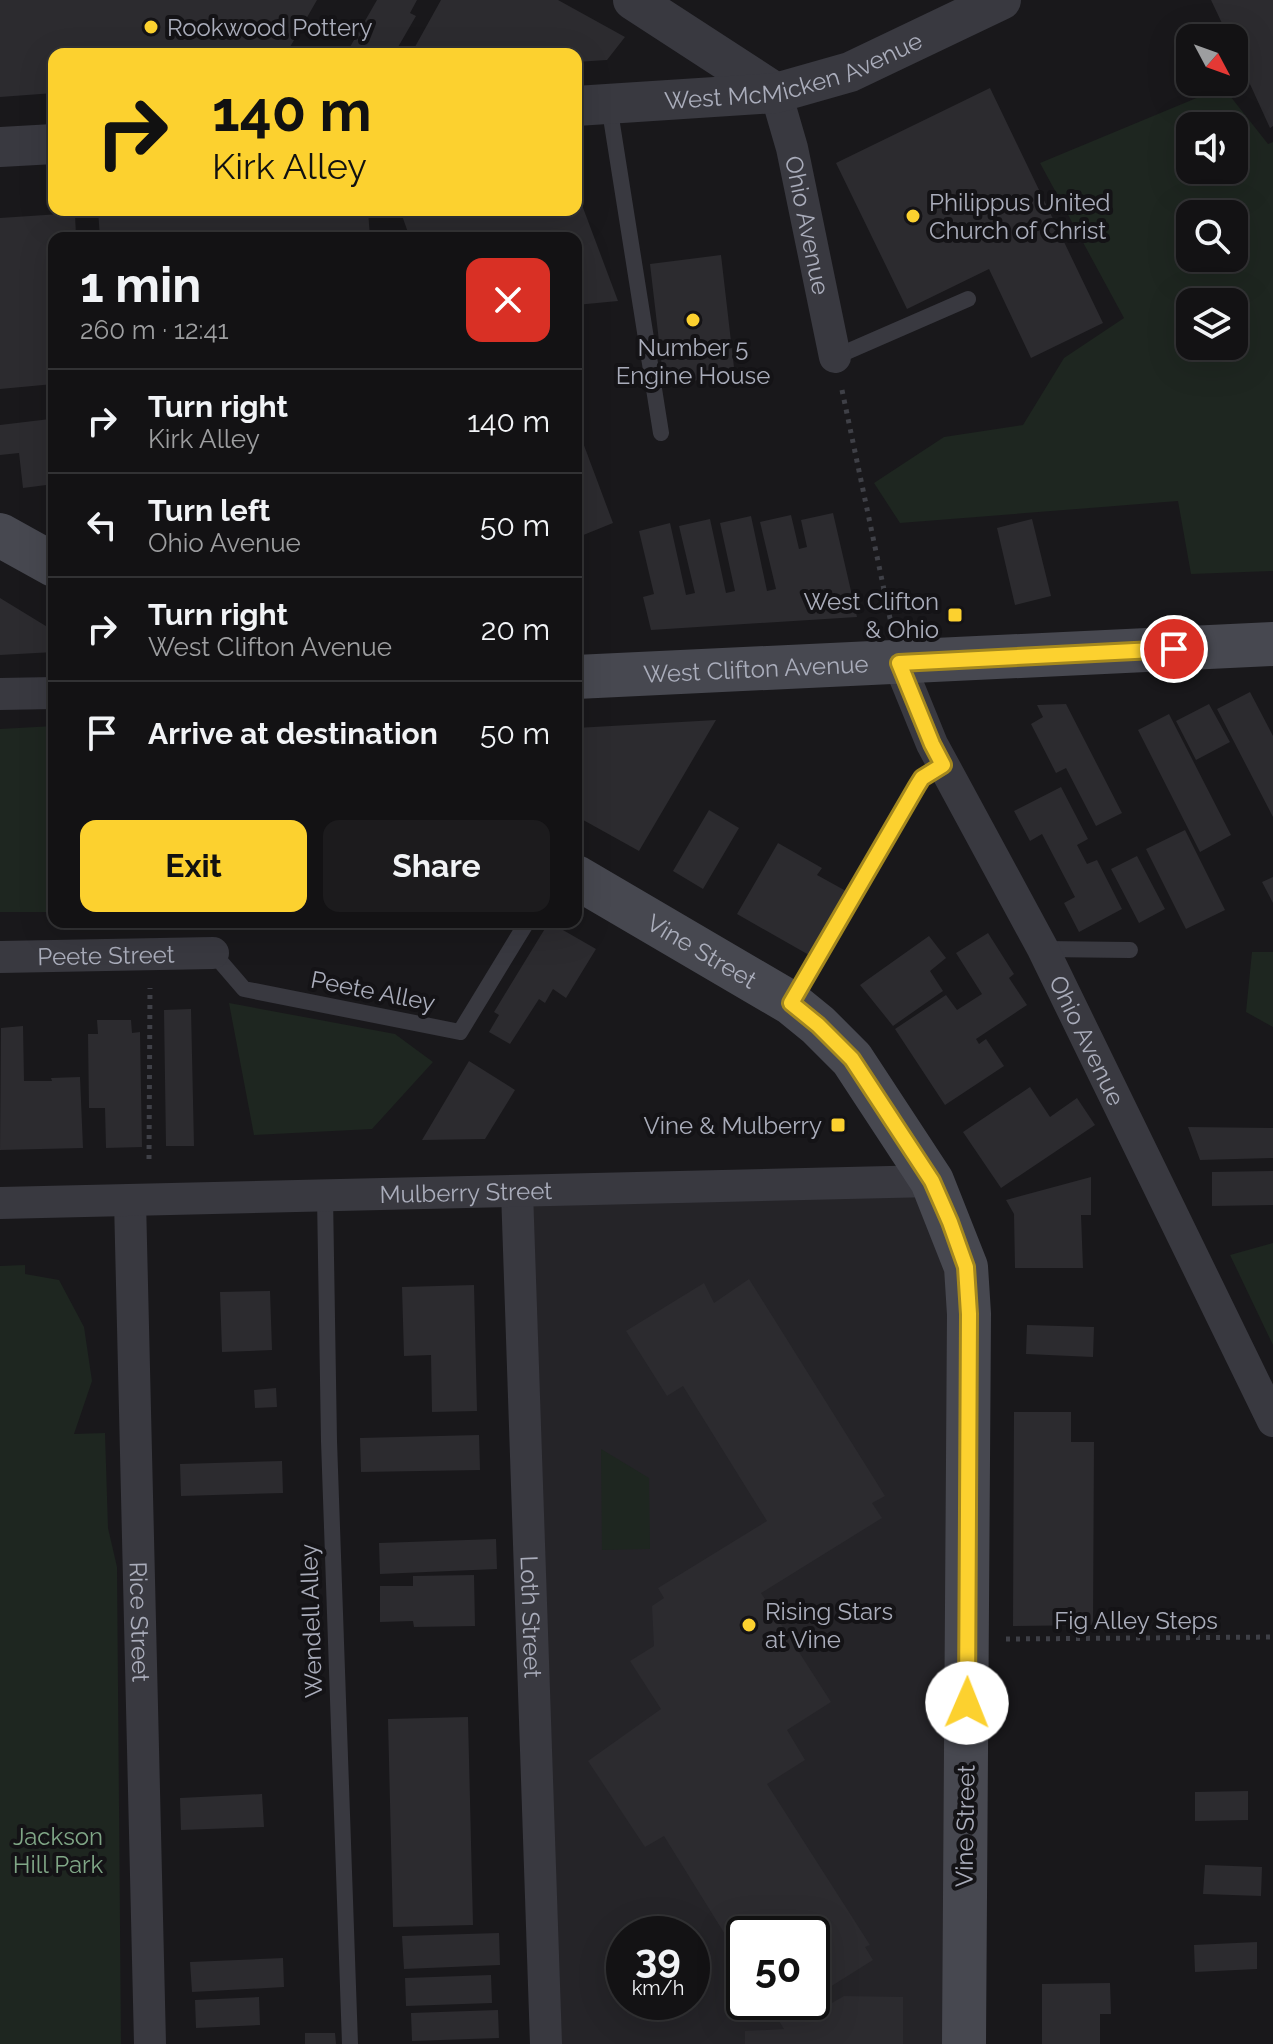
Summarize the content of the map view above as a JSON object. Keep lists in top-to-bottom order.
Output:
{
  "streets": {
    "main road": ["West Clifton Avenue", "Vine Street"],
    "street": [
      "West McMicken Avenue",
      "Ohio Avenue",
      "Peete Street",
      "Mulberry Street",
      "Loth Street",
      "Rice Street"
    ],
    "lane": ["Peete Alley", "Wendell Alley"],
    "path": ["Fig Alley Steps"]
  },
  "crossings": [
    ["West McMicken Avenue", "Ohio Avenue"],
    ["Ohio Avenue", "West Clifton Avenue"],
    ["Vine Street", "Mulberry Street"],
    ["Peete Street", "Peete Alley"],
    ["Mulberry Street", "Loth Street"],
    ["Mulberry Street", "Wendell Alley"],
    ["Mulberry Street", "Rice Street"]
  ],
  "parks": ["Jackson Hill Park"],
  "places": {
    "other": [
      "Rookwood Pottery",
      "Philippus United Church of Christ",
      "Number 5 Engine House",
      "Rising Stars at Vine"
    ],
    "transit": ["West Clifton & Ohio", "Vine & Mulberry"]
  },
  "north": "bottom right",
  "page": {
    "turn": ["140 m", "Kirk Alley"],
    "heading": ["1 min", "260 m · 12:41"],
    "list": [
      {
        "name": "Turn right",
        "note": "Kirk Alley",
        "value": "140 m"
      },
      {
        "name": "Turn left",
        "note": "Ohio Avenue",
        "value": "50 m"
      },
      {
        "name": "Turn right",
        "note": "West Clifton Avenue",
        "value": "20 m"
      },
      {
        "name": "Arrive at destination",
        "value": "50 m"
      }
    ],
    "buttons": ["Exit", "Share"],
    "speed": "39 km/h",
    "limit": "50"
  }
}
